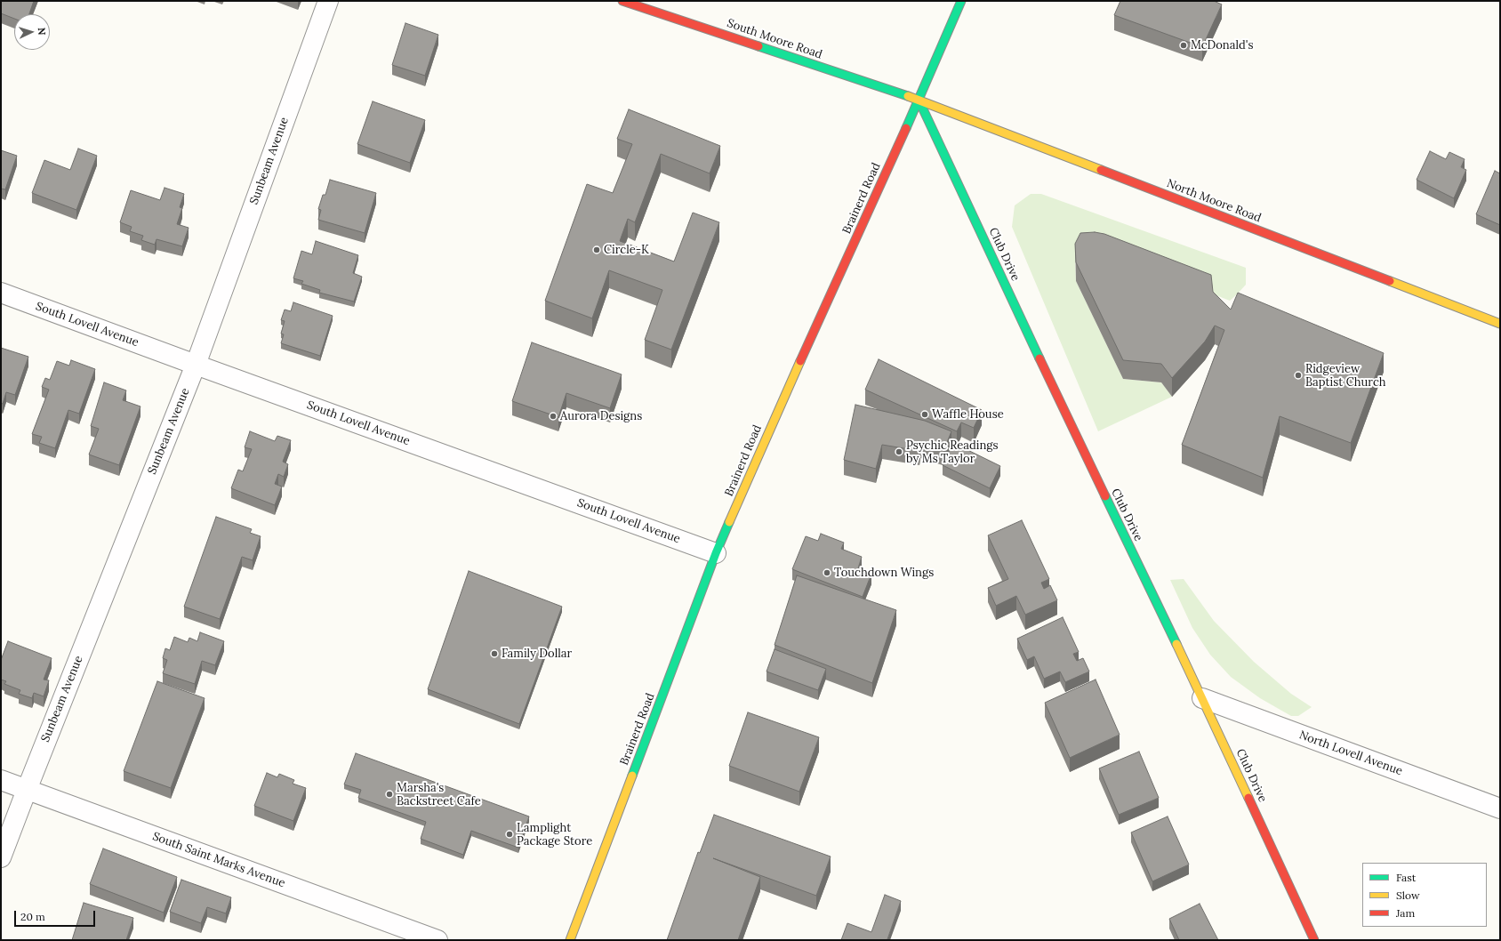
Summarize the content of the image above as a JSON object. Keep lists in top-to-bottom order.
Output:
{
  "streets": {
    "main road": [
      "South Moore Road",
      "Brainerd Road",
      "North Moore Road",
      "Club Drive"
    ],
    "street": [
      "Sunbeam Avenue",
      "South Lovell Avenue",
      "North Lovell Avenue",
      "South Saint Marks Avenue"
    ]
  },
  "crossings": [
    ["South Moore Road", "Brainerd Road"],
    ["South Moore Road", "North Moore Road"],
    ["South Moore Road", "Club Drive"],
    ["Sunbeam Avenue", "South Lovell Avenue"],
    ["Sunbeam Avenue", "South Saint Marks Avenue"],
    ["Brainerd Road", "North Moore Road"],
    ["Brainerd Road", "Club Drive"],
    ["Brainerd Road", "South Lovell Avenue"],
    ["North Moore Road", "Club Drive"],
    ["Club Drive", "North Lovell Avenue"]
  ],
  "places": [
    "McDonald's",
    "Circle-K",
    "Ridgeview Baptist Church",
    "Waffle House",
    "Aurora Designs",
    "Psychic Readings by Ms Taylor",
    "Touchdown Wings",
    "Family Dollar",
    "Marsha's Backstreet Cafe",
    "Lamplight Package Store"
  ],
  "legend": ["Fast", "Slow", "Jam"],
  "scale_bar": "20 m",
  "north": "right"
}
